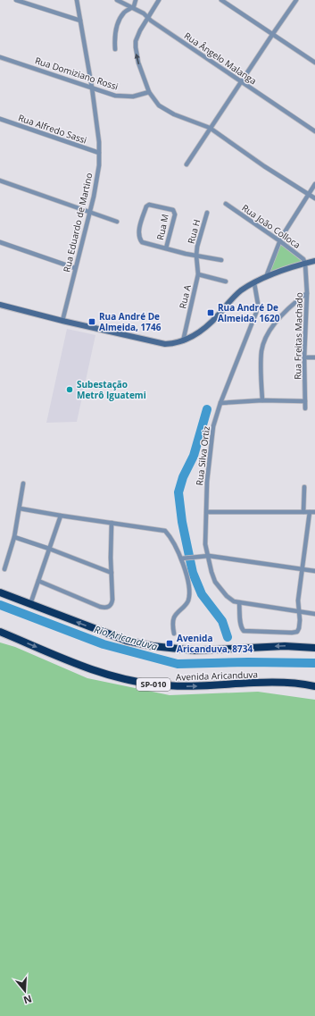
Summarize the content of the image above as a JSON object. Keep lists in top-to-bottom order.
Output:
{
  "streets": {
    "highway": ["Avenida Aricanduva", "SP-010"],
    "street": [
      "Rua Ângelo Malanga",
      "Rua Domiziano Rossi",
      "Rua Alfredo Sassi",
      "Rua Eduardo de Martino",
      "Rua João Colloca",
      "Rua M",
      "Rua H",
      "Rua A",
      "Rua Freitas Machado",
      "Rua Silva Ortiz"
    ]
  },
  "crossings": [
    ["Rua Domiziano Rossi", "Rua Eduardo de Martino"],
    ["Rua Alfredo Sassi", "Rua Eduardo de Martino"],
    ["Rua João Colloca", "Rua Freitas Machado"],
    ["Rua H", "Rua A"]
  ],
  "water": ["Rio Aricanduva"],
  "places": {
    "transit": ["Rua André De Almeida, 1620", "Rua André De Almeida, 1746", "Avenida Aricanduva, 8734"],
    "other": ["Subestação Metrô Iguatemi"]
  },
  "north": "bottom"
}
